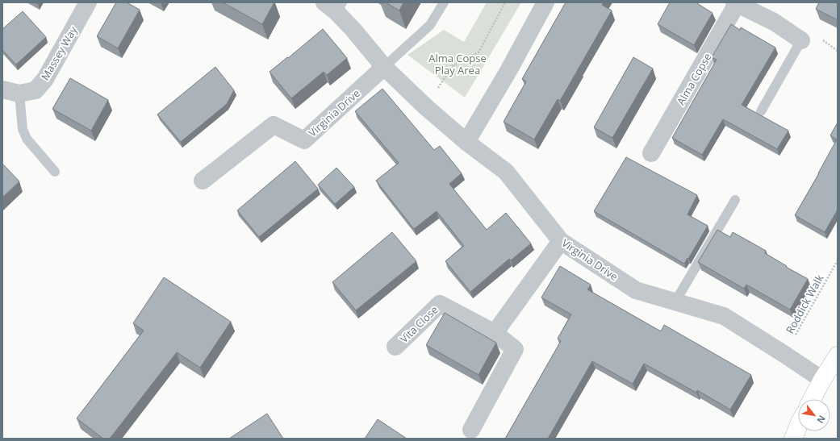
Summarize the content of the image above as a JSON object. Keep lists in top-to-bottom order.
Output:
{
  "streets": {
    "street": [
      "Massey Way",
      "Alma Copse",
      "Virginia Drive",
      "Vita Close"
    ],
    "path": ["Roddick Walk"]
  },
  "crossings": [
    ["Virginia Drive", "Roddick Walk"]
  ],
  "parks": ["Alma Copse Play Area"],
  "north": "bottom right"
}
